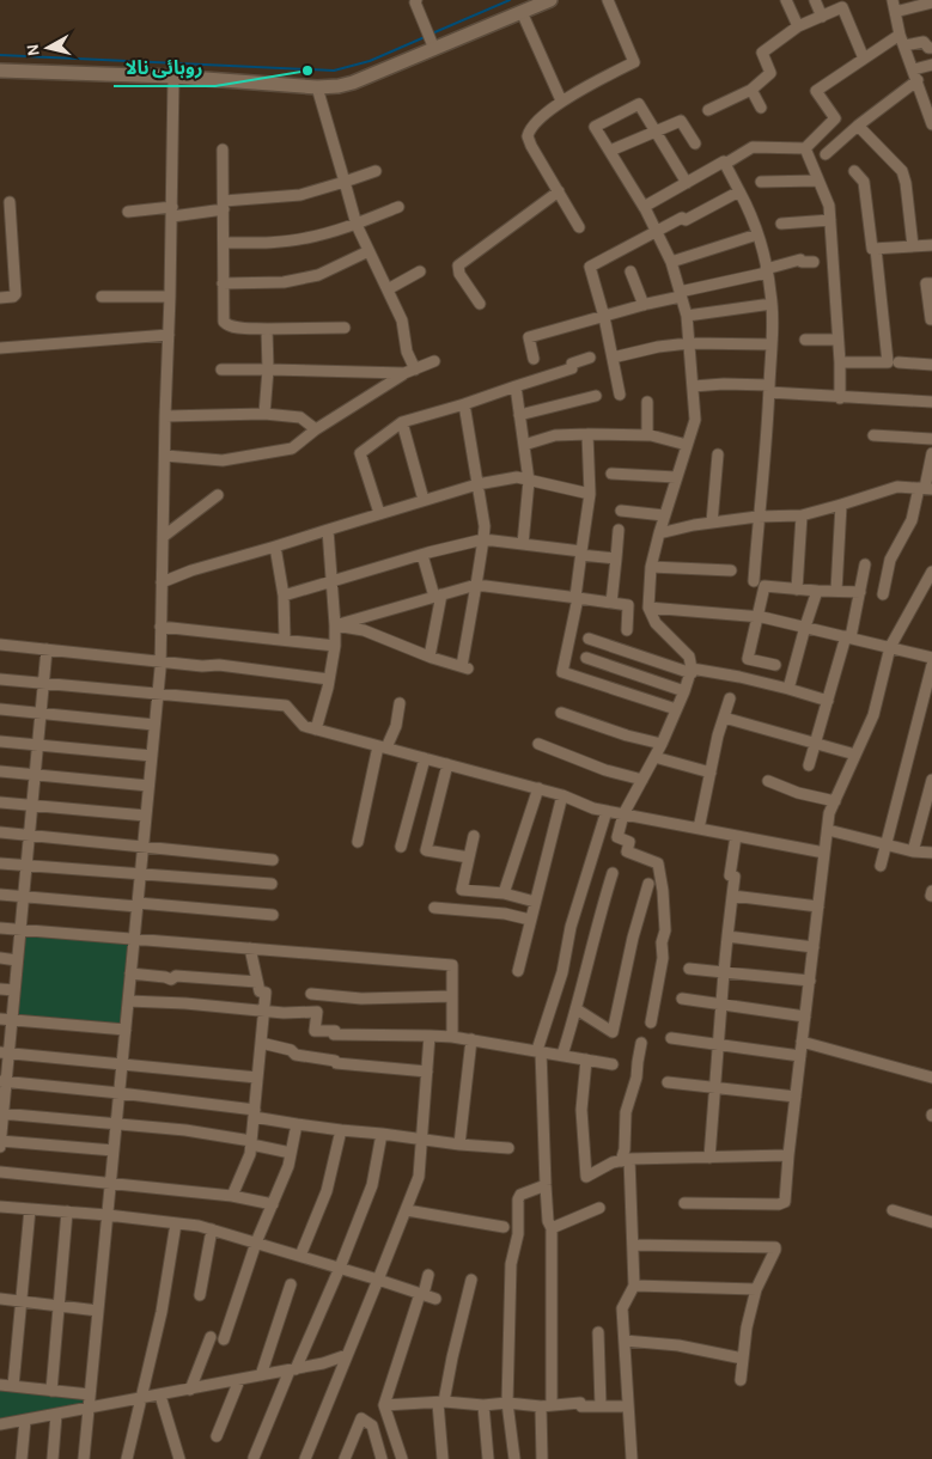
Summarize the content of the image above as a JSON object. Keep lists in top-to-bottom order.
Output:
{
  "places": ["روہائی نالا"],
  "north": "left"
}
